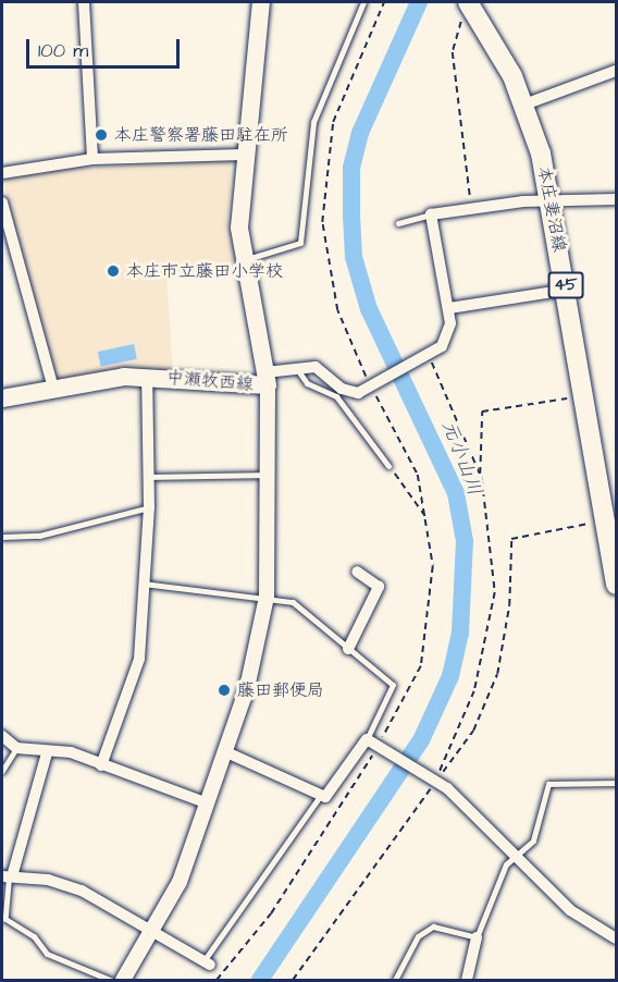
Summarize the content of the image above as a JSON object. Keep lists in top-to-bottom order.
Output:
{
  "streets": {
    "main road": ["本庄妻沼線", "45", "中瀬牧西線"]
  },
  "water": ["元小山川"],
  "places": ["本庄警察署藤田駐在所", "本庄市立藤田小学校", "藤田郵便局"],
  "scale_bar": "100 m"
}
